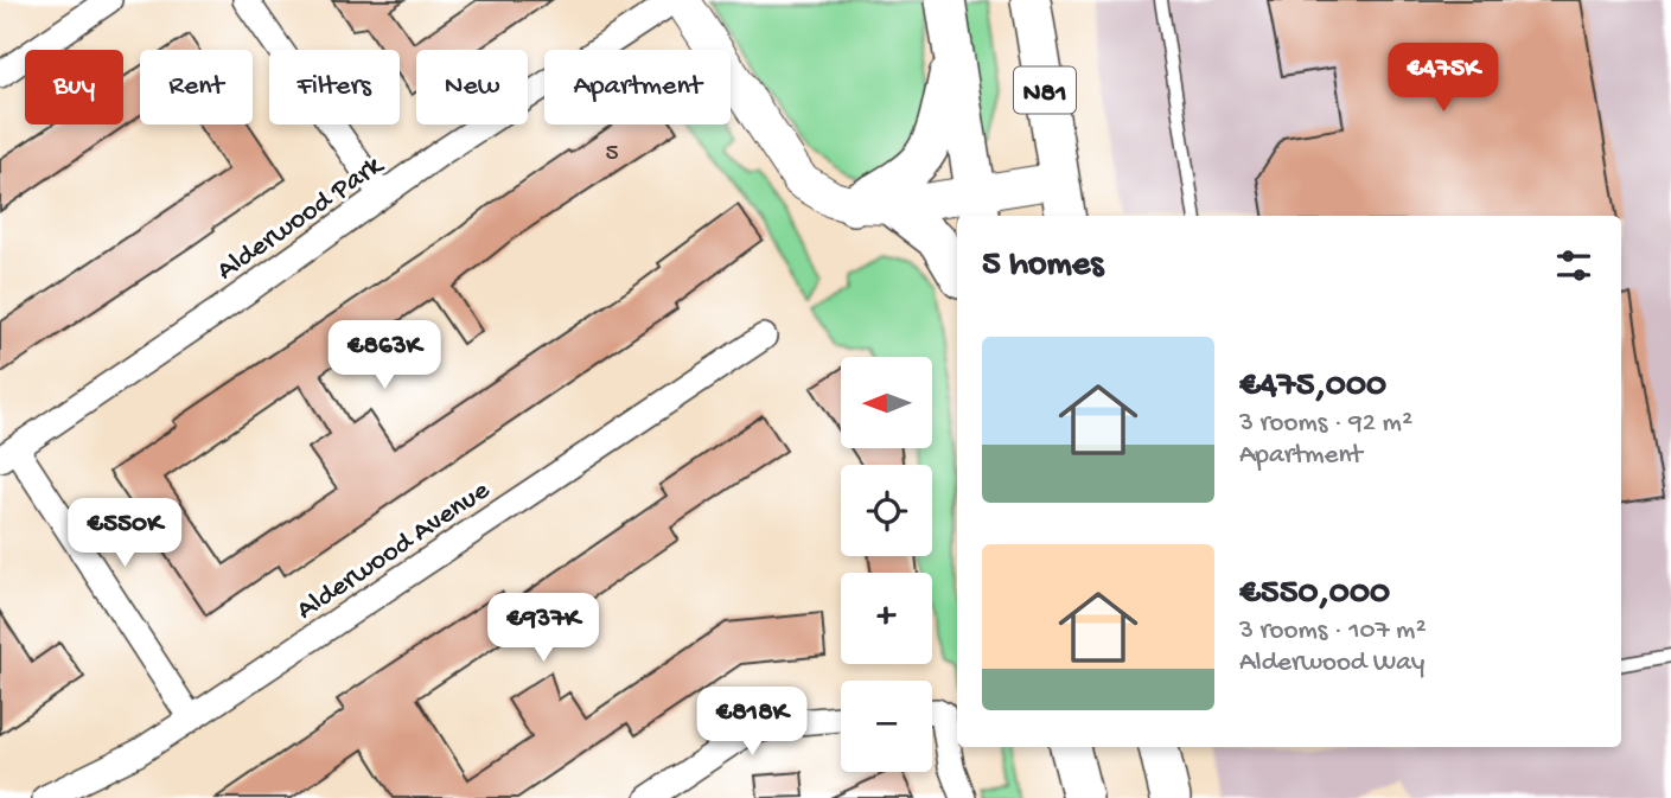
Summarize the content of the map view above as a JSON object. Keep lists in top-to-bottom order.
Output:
{
  "streets": {
    "main road": ["N81"],
    "street": ["Alderwood Park", "Alderwood Avenue"]
  },
  "house_numbers": ["5"],
  "north": "left",
  "page": {
    "price": [
      "€475K",
      "€863K",
      "€550K",
      "€937K",
      "€818K"
    ],
    "chip": [
      "Buy",
      "Rent",
      "Filters",
      "New",
      "Apartment"
    ],
    "heading": "5 homes",
    "list": [
      {
        "name": "€475,000",
        "note": "3 rooms · 92 m² · Apartment"
      },
      {
        "name": "€550,000",
        "note": "3 rooms · 107 m² · Alderwood Way"
      }
    ],
    "map_buttons": ["+", "−"]
  }
}
